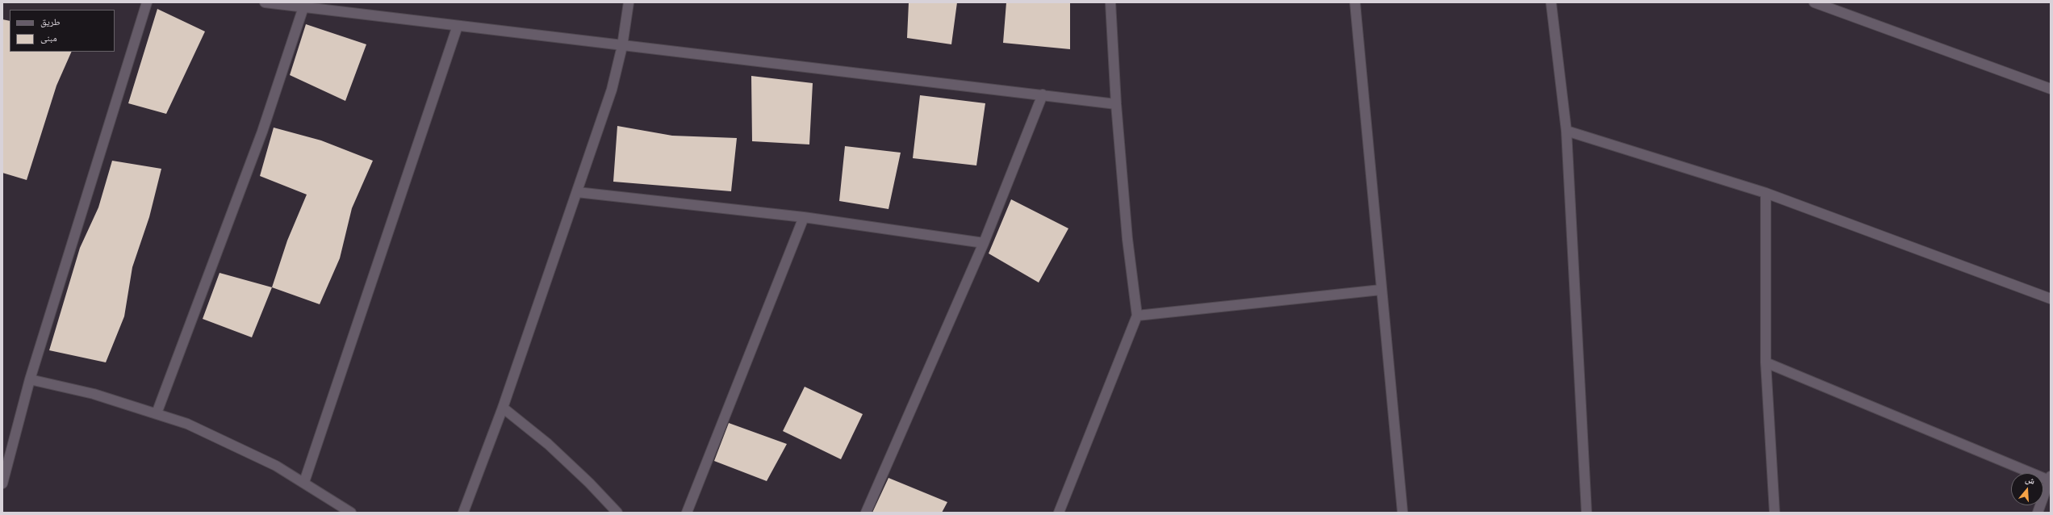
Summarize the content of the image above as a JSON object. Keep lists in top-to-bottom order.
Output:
{
  "legend": ["طريق", "مبنى"],
  "north": "top"
}
